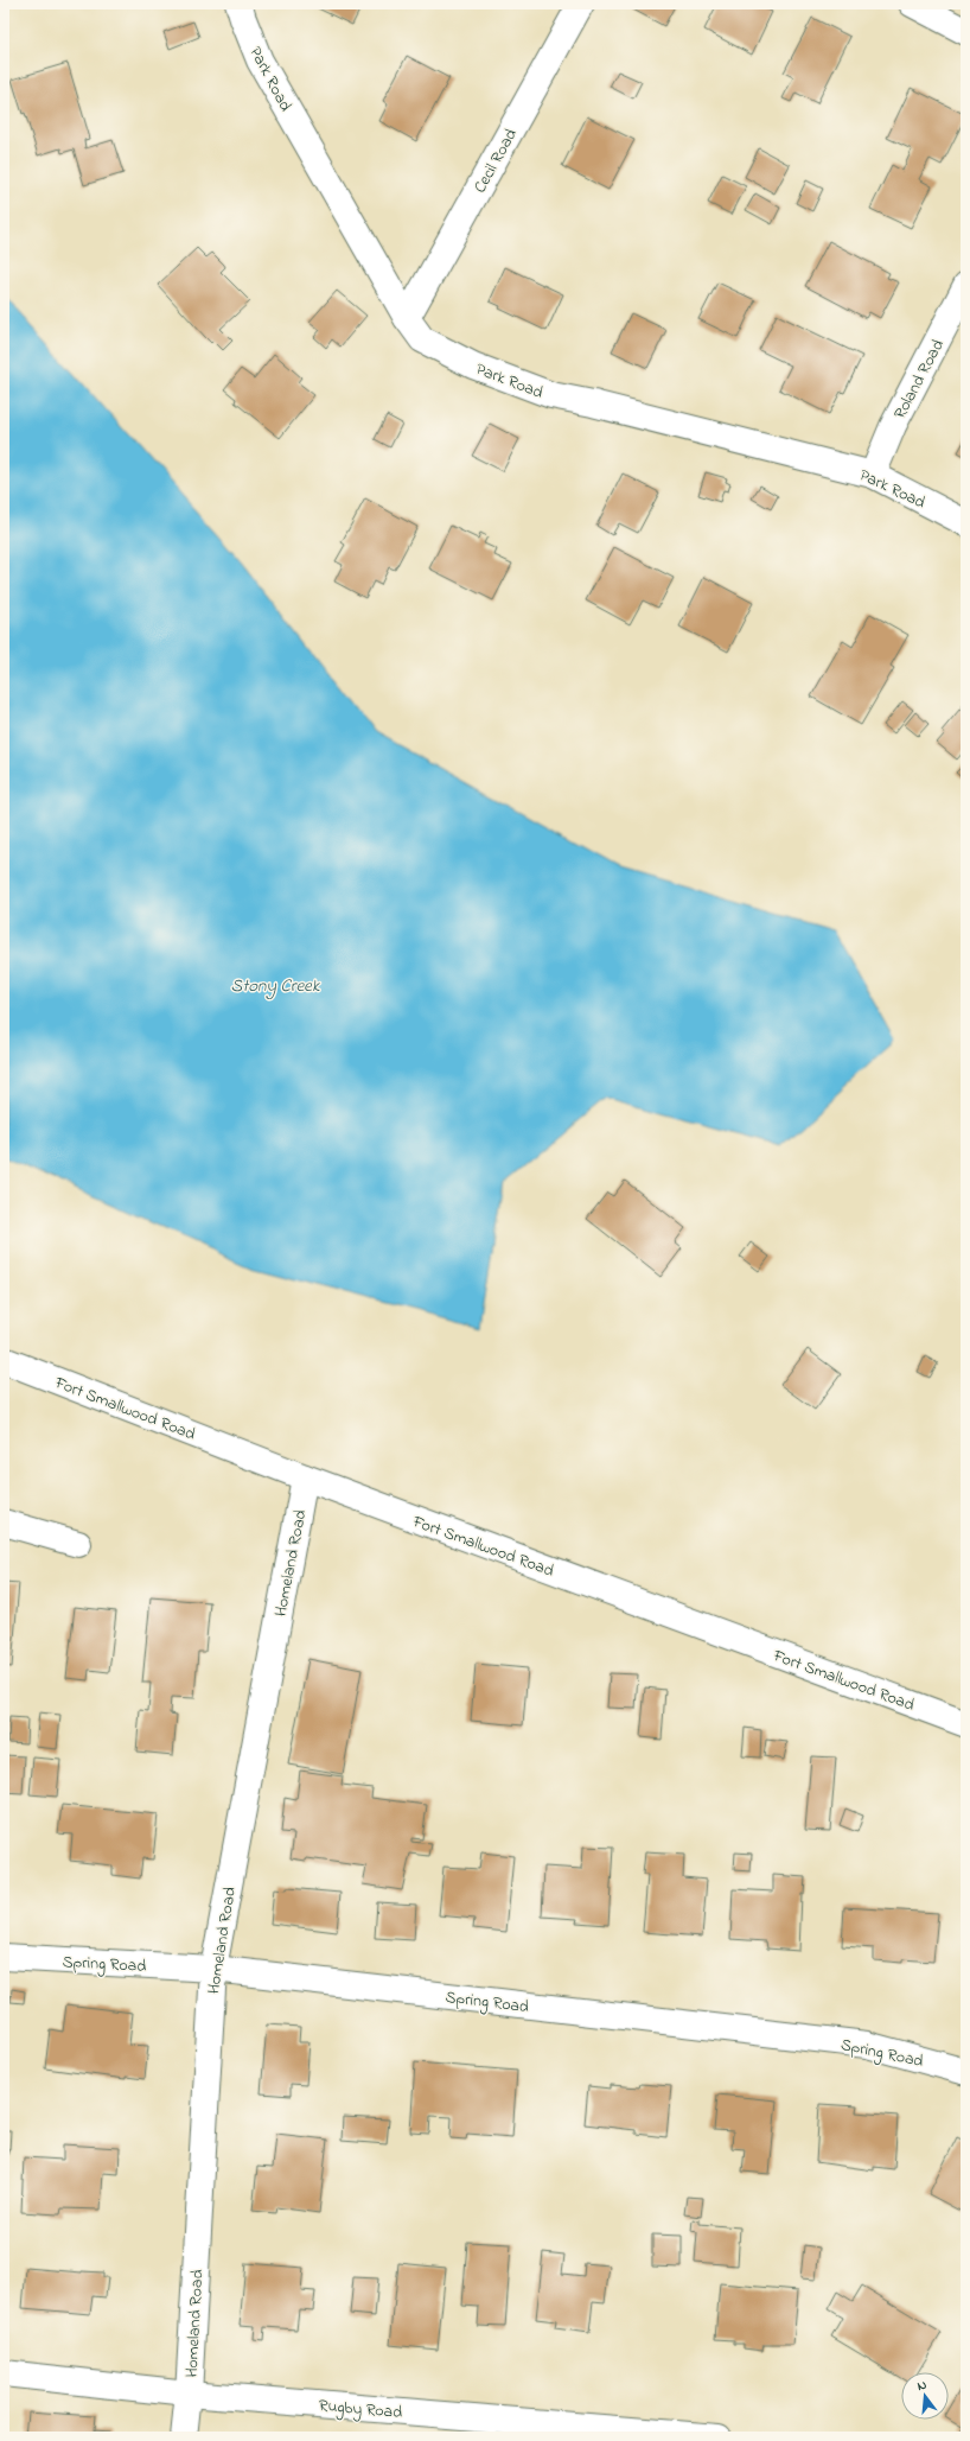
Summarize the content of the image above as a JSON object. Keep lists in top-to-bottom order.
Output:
{
  "streets": {
    "street": [
      "Park Road",
      "Cecil Road",
      "Roland Road",
      "Fort Smallwood Road",
      "Homeland Road",
      "Spring Road",
      "Rugby Road"
    ]
  },
  "crossings": [
    ["Park Road", "Cecil Road"],
    ["Park Road", "Roland Road"],
    ["Fort Smallwood Road", "Homeland Road"],
    ["Homeland Road", "Spring Road"],
    ["Homeland Road", "Rugby Road"]
  ],
  "water": ["Stony Creek"],
  "north": "top"
}
